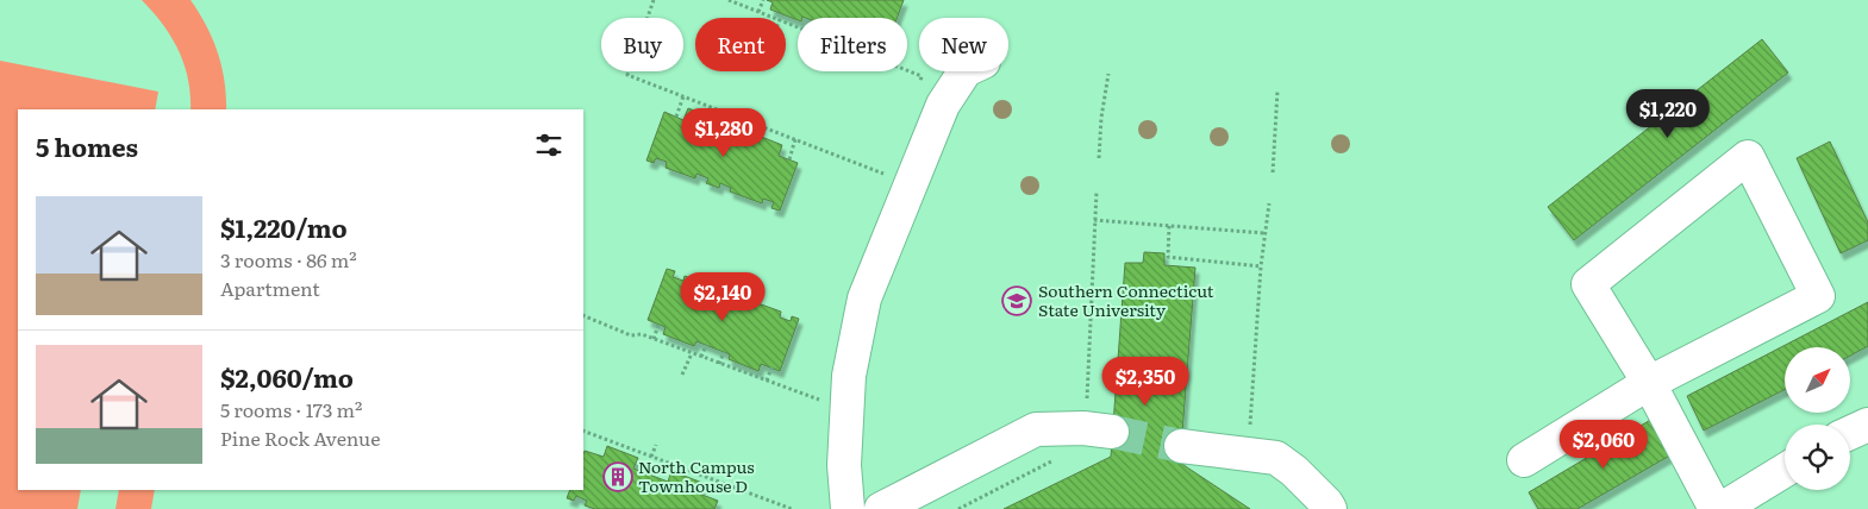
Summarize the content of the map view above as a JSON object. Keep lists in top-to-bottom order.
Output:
{
  "places": {
    "school or university": ["Southern Connecticut State University"],
    "building": ["North Campus Townhouse D"]
  },
  "north": "top right",
  "page": {
    "chip": [
      "Buy",
      "Rent",
      "Filters",
      "New"
    ],
    "price": [
      "$1,220",
      "$1,280",
      "$2,140",
      "$2,350",
      "$2,060"
    ],
    "heading": "5 homes",
    "list": [
      {
        "name": "$1,220/mo",
        "note": "3 rooms · 86 m² · Apartment"
      },
      {
        "name": "$2,060/mo",
        "note": "5 rooms · 173 m² · Pine Rock Avenue"
      }
    ]
  }
}
